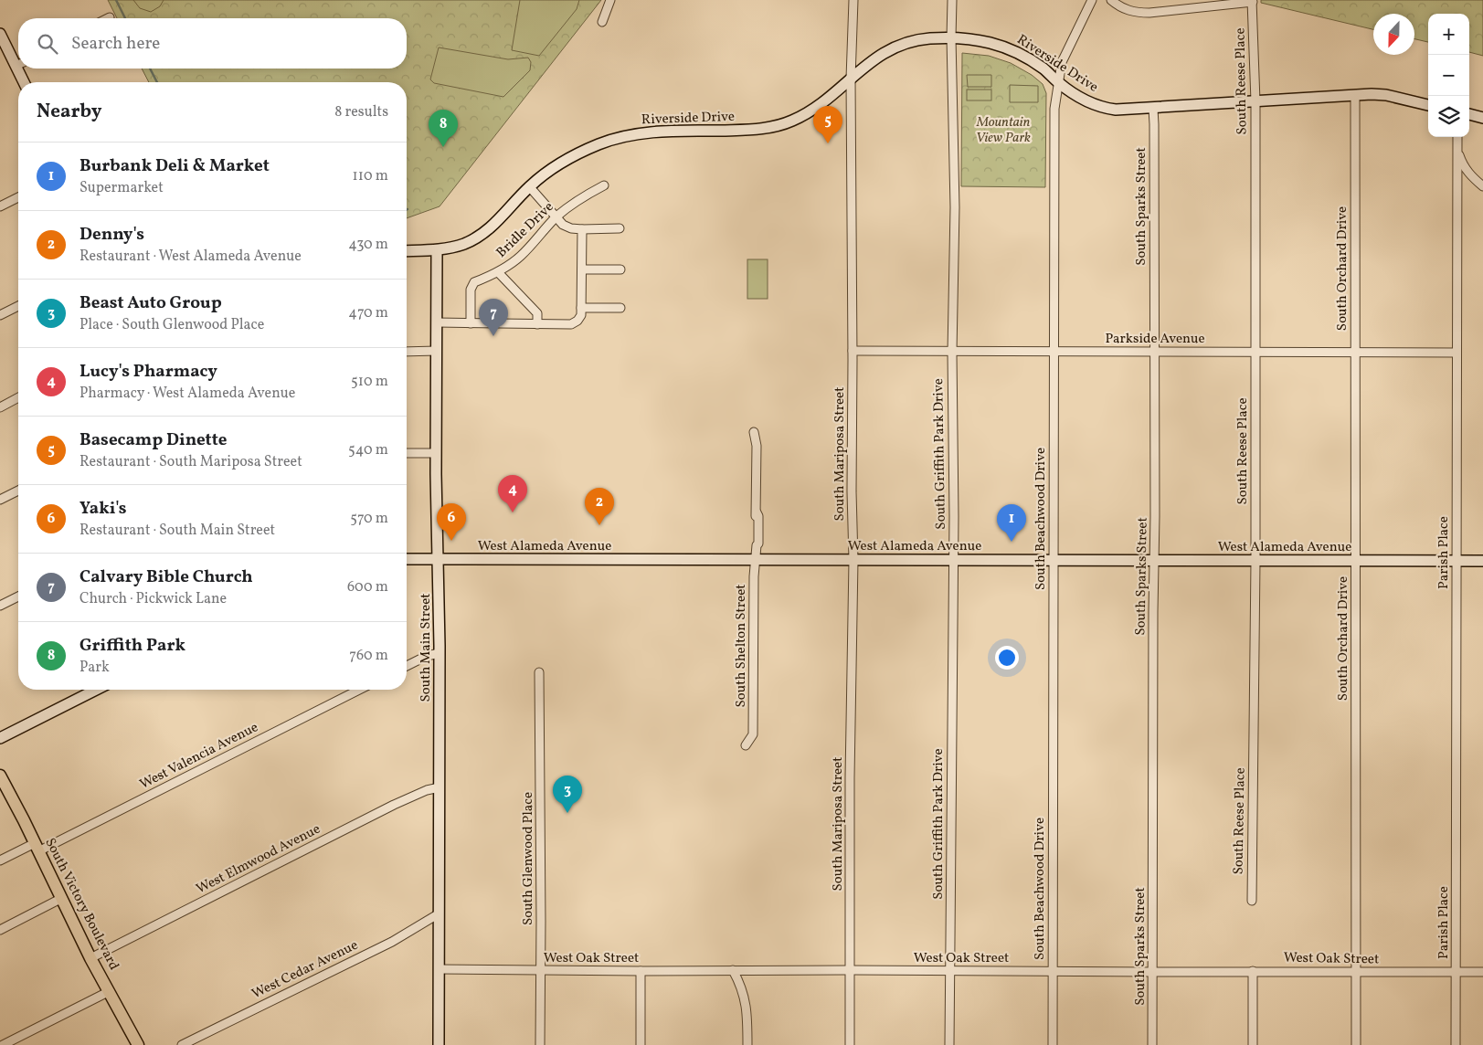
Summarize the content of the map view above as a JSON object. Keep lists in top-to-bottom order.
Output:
{
  "streets": {
    "main road": [
      "Riverside Drive",
      "West Alameda Avenue",
      "South Main Street",
      "South Victory Boulevard"
    ],
    "street": [
      "South Reese Place",
      "South Sparks Street",
      "Bridle Drive",
      "South Orchard Drive",
      "Parkside Avenue",
      "South Mariposa Street",
      "South Griffith Park Drive",
      "South Beachwood Drive",
      "Parish Place",
      "South Shelton Street",
      "West Valencia Avenue",
      "South Glenwood Place",
      "West Elmwood Avenue",
      "West Oak Street",
      "West Cedar Avenue"
    ]
  },
  "crossings": [
    ["Riverside Drive", "South Reese Place"],
    ["Riverside Drive", "South Sparks Street"],
    ["Riverside Drive", "South Orchard Drive"],
    ["Riverside Drive", "South Mariposa Street"],
    ["Riverside Drive", "South Griffith Park Drive"],
    ["Riverside Drive", "South Beachwood Drive"],
    ["Riverside Drive", "South Main Street"],
    ["South Reese Place", "Parkside Avenue"],
    ["South Reese Place", "West Alameda Avenue"],
    ["South Sparks Street", "Parkside Avenue"],
    ["South Sparks Street", "West Alameda Avenue"],
    ["South Sparks Street", "West Oak Street"],
    ["South Orchard Drive", "Parkside Avenue"],
    ["South Orchard Drive", "West Alameda Avenue"],
    ["South Orchard Drive", "West Oak Street"],
    ["Parkside Avenue", "South Mariposa Street"],
    ["Parkside Avenue", "South Griffith Park Drive"],
    ["Parkside Avenue", "South Beachwood Drive"],
    ["Parkside Avenue", "Parish Place"],
    ["South Mariposa Street", "West Alameda Avenue"],
    ["South Mariposa Street", "West Oak Street"],
    ["South Griffith Park Drive", "West Alameda Avenue"],
    ["South Griffith Park Drive", "West Oak Street"],
    ["South Beachwood Drive", "West Alameda Avenue"],
    ["South Beachwood Drive", "West Oak Street"],
    ["West Alameda Avenue", "Parish Place"],
    ["West Alameda Avenue", "South Shelton Street"],
    ["West Alameda Avenue", "South Main Street"],
    ["Parish Place", "West Oak Street"],
    ["South Main Street", "West Elmwood Avenue"],
    ["South Main Street", "West Oak Street"],
    ["South Main Street", "West Cedar Avenue"],
    ["West Valencia Avenue", "South Victory Boulevard"],
    ["South Glenwood Place", "West Oak Street"],
    ["West Elmwood Avenue", "South Victory Boulevard"]
  ],
  "parks": ["Mountain View Park"],
  "north": "bottom",
  "page": {
    "map_buttons": ["+", "−"],
    "search": "Search here",
    "heading": ["Nearby", "8 results"],
    "pins": [
      "5",
      "8",
      "7",
      "4",
      "2",
      "6",
      "1",
      "3"
    ],
    "list": [
      {
        "mark": "1",
        "name": "Burbank Deli & Market",
        "note": "Supermarket",
        "value": "110 m"
      },
      {
        "mark": "2",
        "name": "Denny's",
        "note": "Restaurant · West Alameda Avenue",
        "value": "430 m"
      },
      {
        "mark": "3",
        "name": "Beast Auto Group",
        "note": "Place · South Glenwood Place",
        "value": "470 m"
      },
      {
        "mark": "4",
        "name": "Lucy's Pharmacy",
        "note": "Pharmacy · West Alameda Avenue",
        "value": "510 m"
      },
      {
        "mark": "5",
        "name": "Basecamp Dinette",
        "note": "Restaurant · South Mariposa Street",
        "value": "540 m"
      },
      {
        "mark": "6",
        "name": "Yaki's",
        "note": "Restaurant · South Main Street",
        "value": "570 m"
      },
      {
        "mark": "7",
        "name": "Calvary Bible Church",
        "note": "Church · Pickwick Lane",
        "value": "600 m"
      },
      {
        "mark": "8",
        "name": "Griffith Park",
        "note": "Park",
        "value": "760 m"
      }
    ]
  }
}
